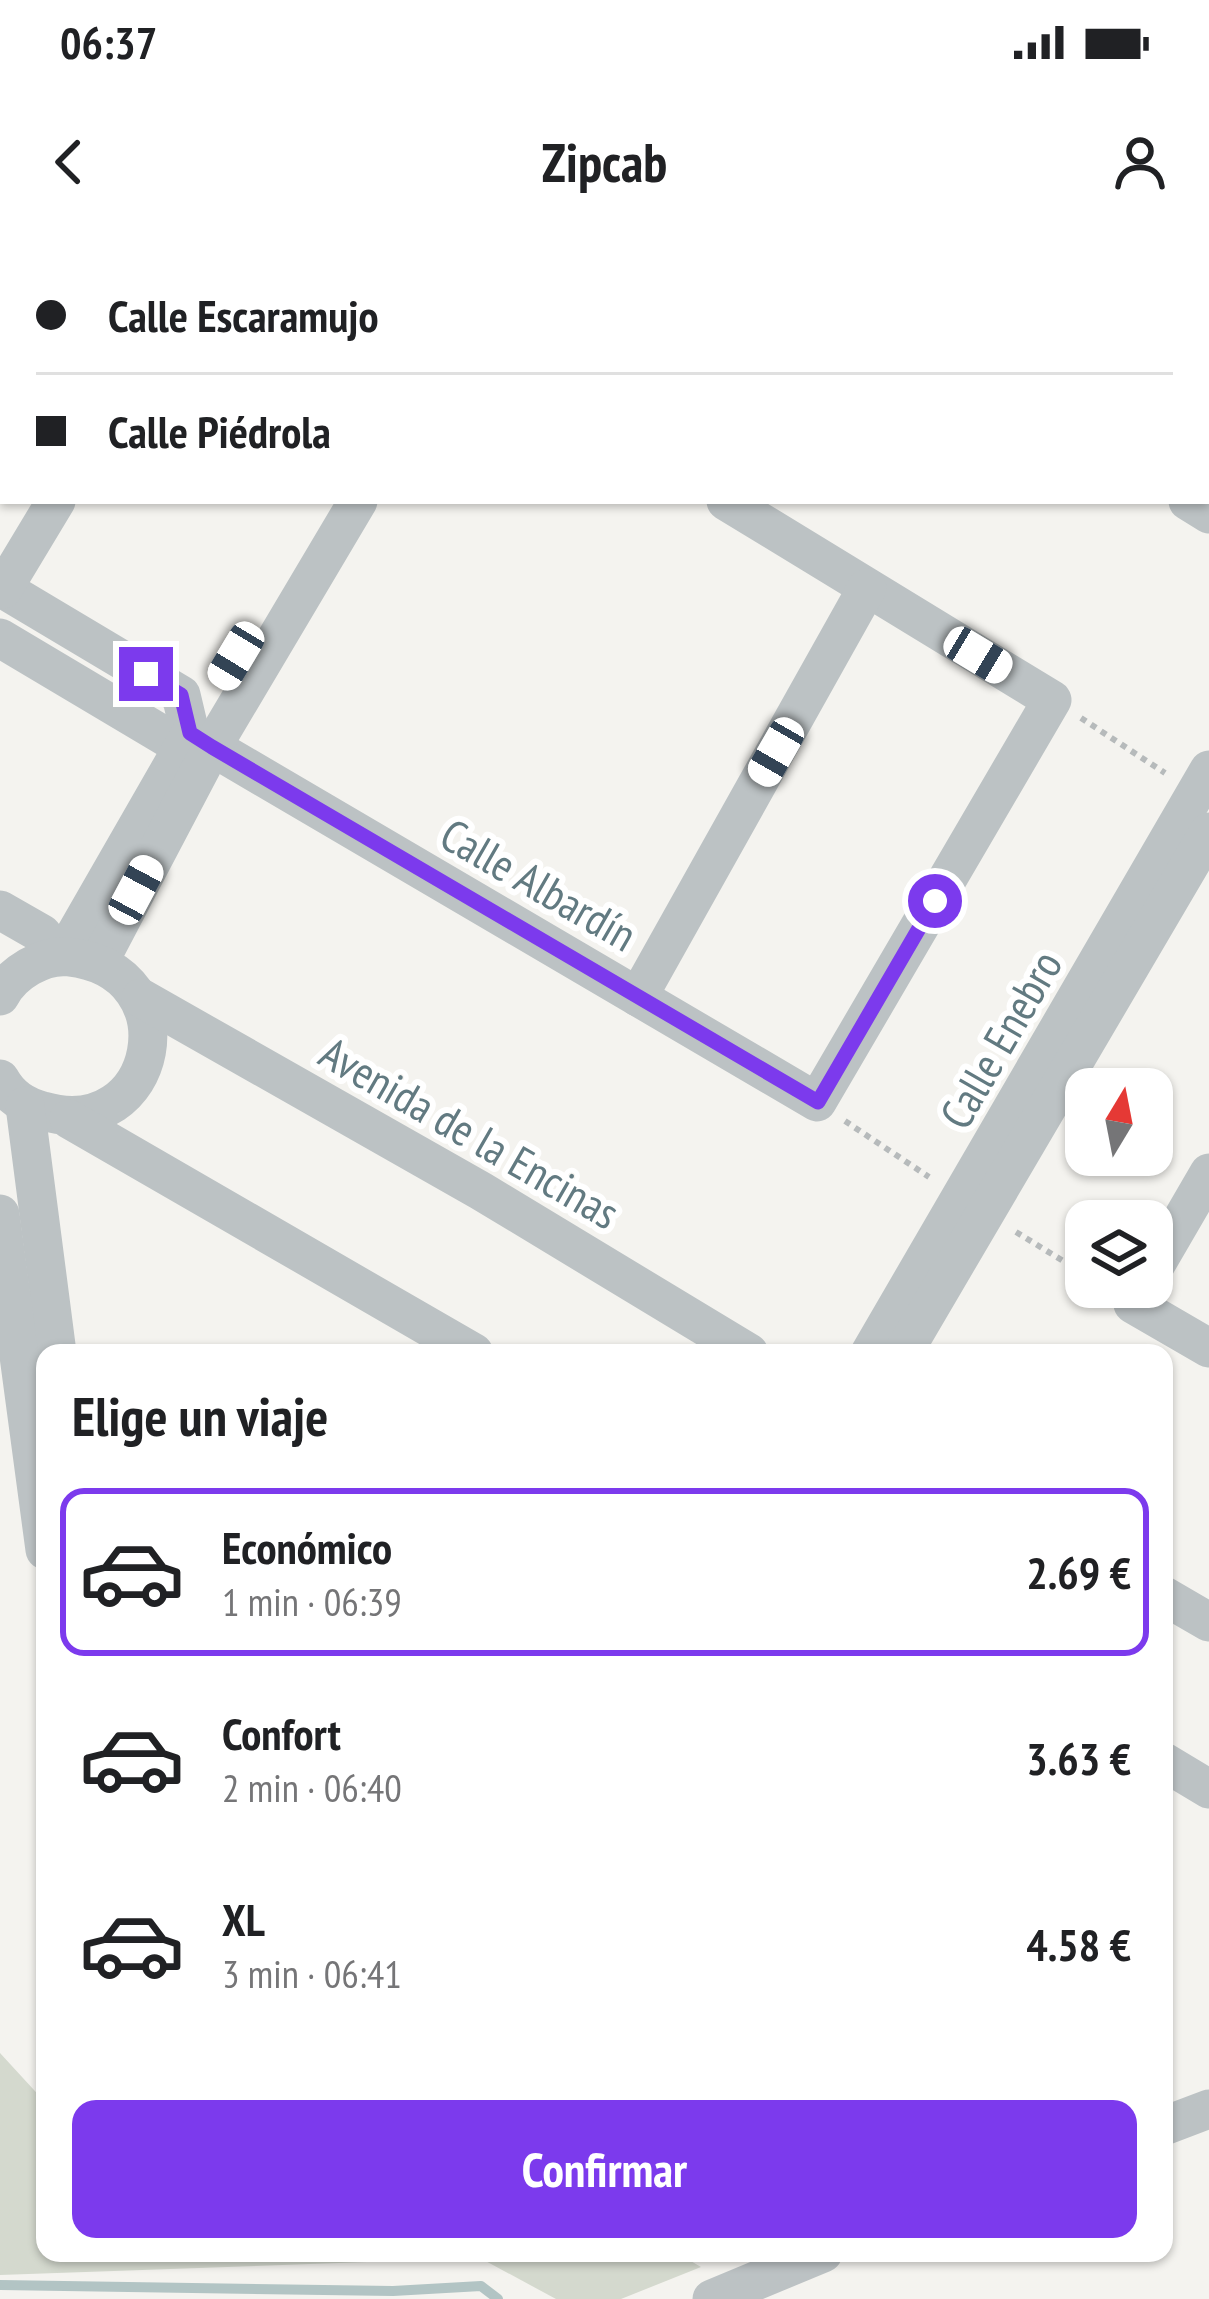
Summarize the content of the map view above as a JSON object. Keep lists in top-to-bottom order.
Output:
{
  "streets": {
    "street": ["Calle Albardín", "Calle Enebro", "Avenida de la Encinas"]
  },
  "north": "top",
  "page": {
    "status": "06:37",
    "header": "Zipcab",
    "banner": ["Calle Escaramujo", "Calle Piédrola"],
    "heading": "Elige un viaje",
    "list": [
      {
        "name": "Económico",
        "note": "1 min · 06:39",
        "value": "2.69 €"
      },
      {
        "name": "Confort",
        "note": "2 min · 06:40",
        "value": "3.63 €"
      },
      {
        "name": "XL",
        "note": "3 min · 06:41",
        "value": "4.58 €"
      }
    ],
    "buttons": "Confirmar"
  }
}
